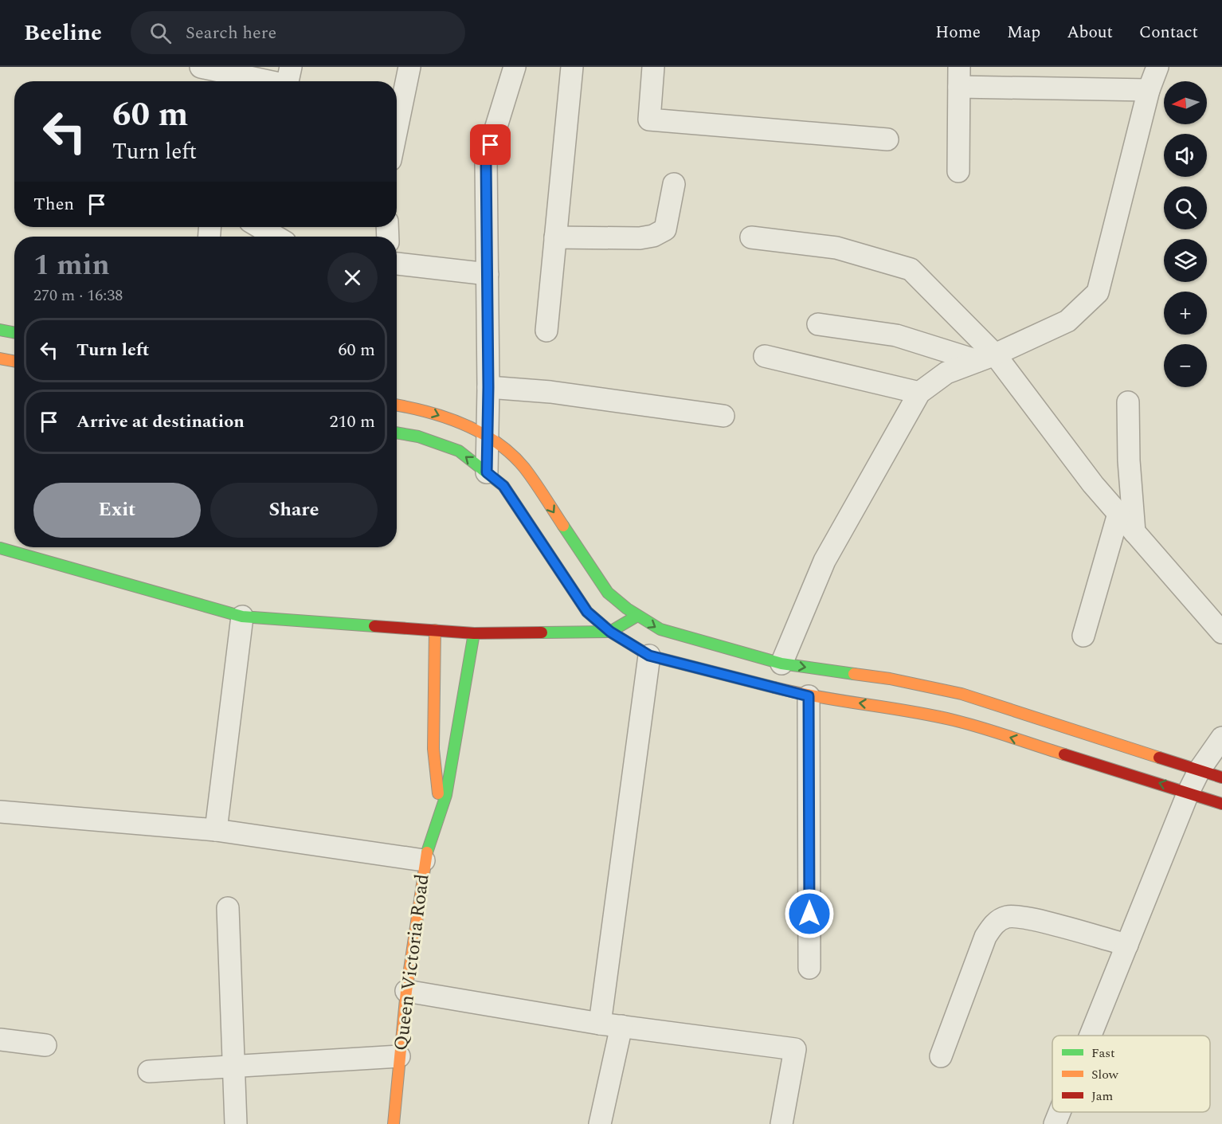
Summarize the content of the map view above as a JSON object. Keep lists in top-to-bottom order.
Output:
{
  "streets": {
    "main road": ["Queen Victoria Road"]
  },
  "legend": ["Fast", "Slow", "Jam"],
  "north": "left",
  "page": {
    "header": "Beeline",
    "search": "Search here",
    "nav": [
      "Home",
      "Map",
      "About",
      "Contact"
    ],
    "map_buttons": ["+", "−"],
    "turn": ["60 m", "Turn left"],
    "then": "Then",
    "heading": ["1 min", "270 m · 16:38"],
    "list": [
      {
        "name": "Turn left",
        "value": "60 m"
      },
      {
        "name": "Arrive at destination",
        "value": "210 m"
      }
    ],
    "buttons": ["Exit", "Share"]
  }
}
